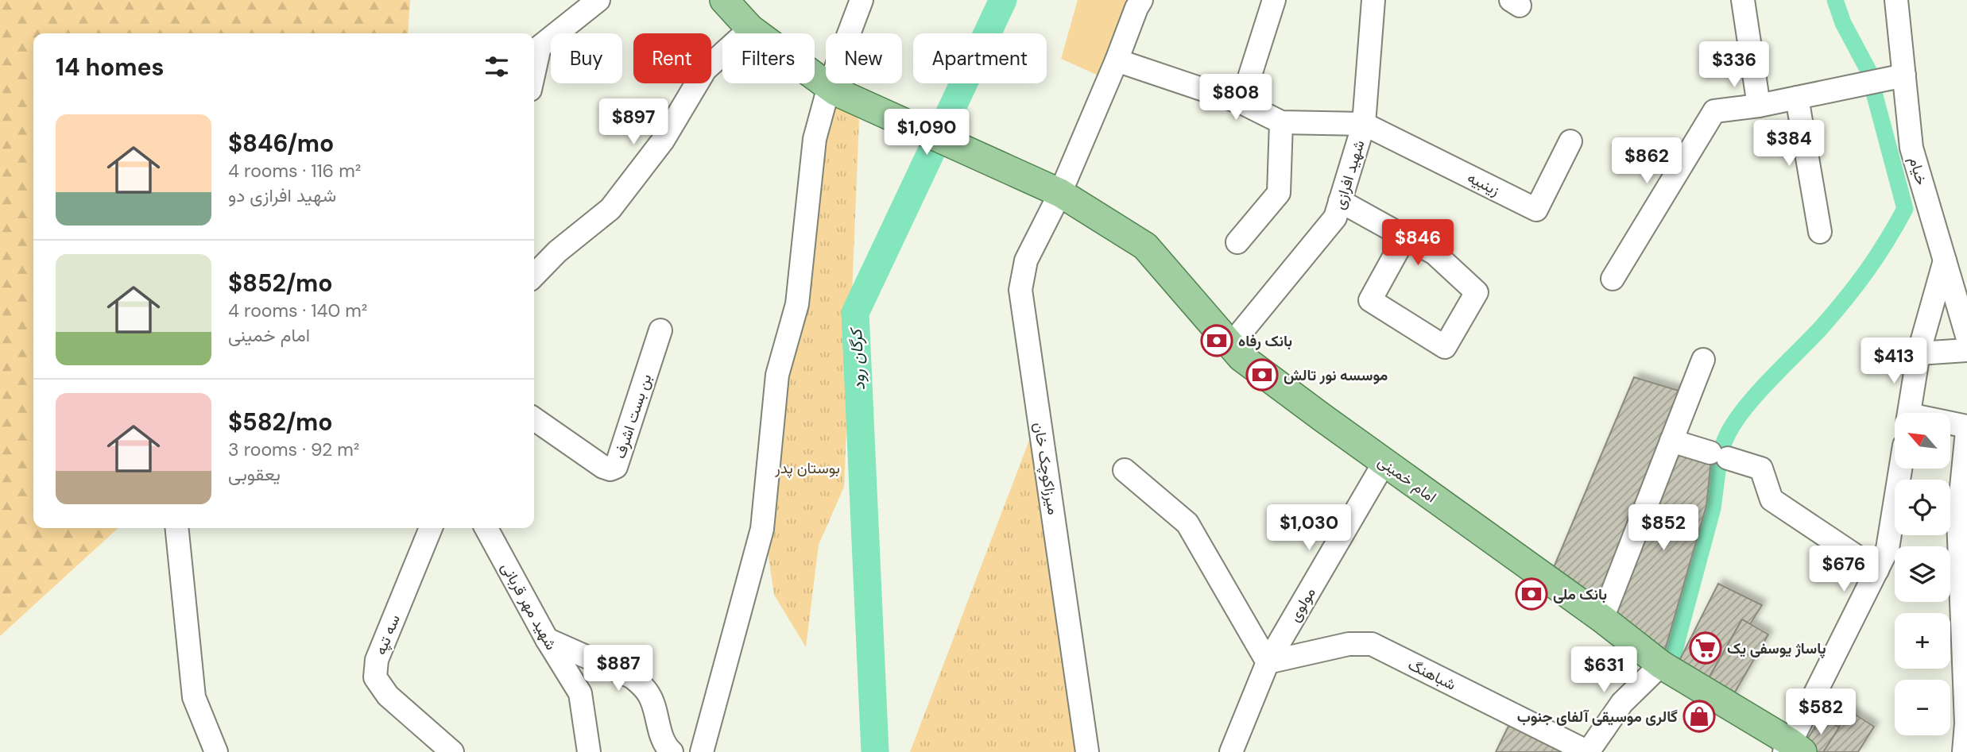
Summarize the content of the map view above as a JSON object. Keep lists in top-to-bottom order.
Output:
{
  "streets": {
    "main road": ["امام خمینی"],
    "street": [
      "خیام",
      "شهید افرازی",
      "زینبیه",
      "بن بست اشرف",
      "میرزاکوچک خان",
      "مولوی",
      "شهید مهر قربانی",
      "سه تپه",
      "شباهنگ"
    ]
  },
  "crossings": [
    ["شهید افرازی", "زینبیه"],
    ["شهید افرازی", "امام خمینی"],
    ["میرزاکوچک خان", "امام خمینی"],
    ["امام خمینی", "مولوی"],
    ["مولوی", "شباهنگ"]
  ],
  "water": ["کرگان رود"],
  "parks": ["بوستان پدر"],
  "places": {
    "bank": ["بانک رفاه", "موسسه نور تالش", "بانک ملی"],
    "supermarket": ["پاساژ یوسفی یک"],
    "shop": ["گالری موسیقی آلفای جنوب"]
  },
  "north": "top left",
  "page": {
    "chip": [
      "Buy",
      "Rent",
      "Filters",
      "New",
      "Apartment"
    ],
    "heading": "14 homes",
    "price": [
      "$336",
      "$808",
      "$897",
      "$1,090",
      "$384",
      "$862",
      "$846",
      "$413",
      "$1,030",
      "$852",
      "$676",
      "$887",
      "$631",
      "$582"
    ],
    "list": [
      {
        "name": "$846/mo",
        "note": "4 rooms · 116 m² · شهید افرازی دو"
      },
      {
        "name": "$852/mo",
        "note": "4 rooms · 140 m² · امام خمینی"
      },
      {
        "name": "$582/mo",
        "note": "3 rooms · 92 m² · یعقوبی"
      }
    ],
    "map_buttons": ["+", "−"]
  }
}
